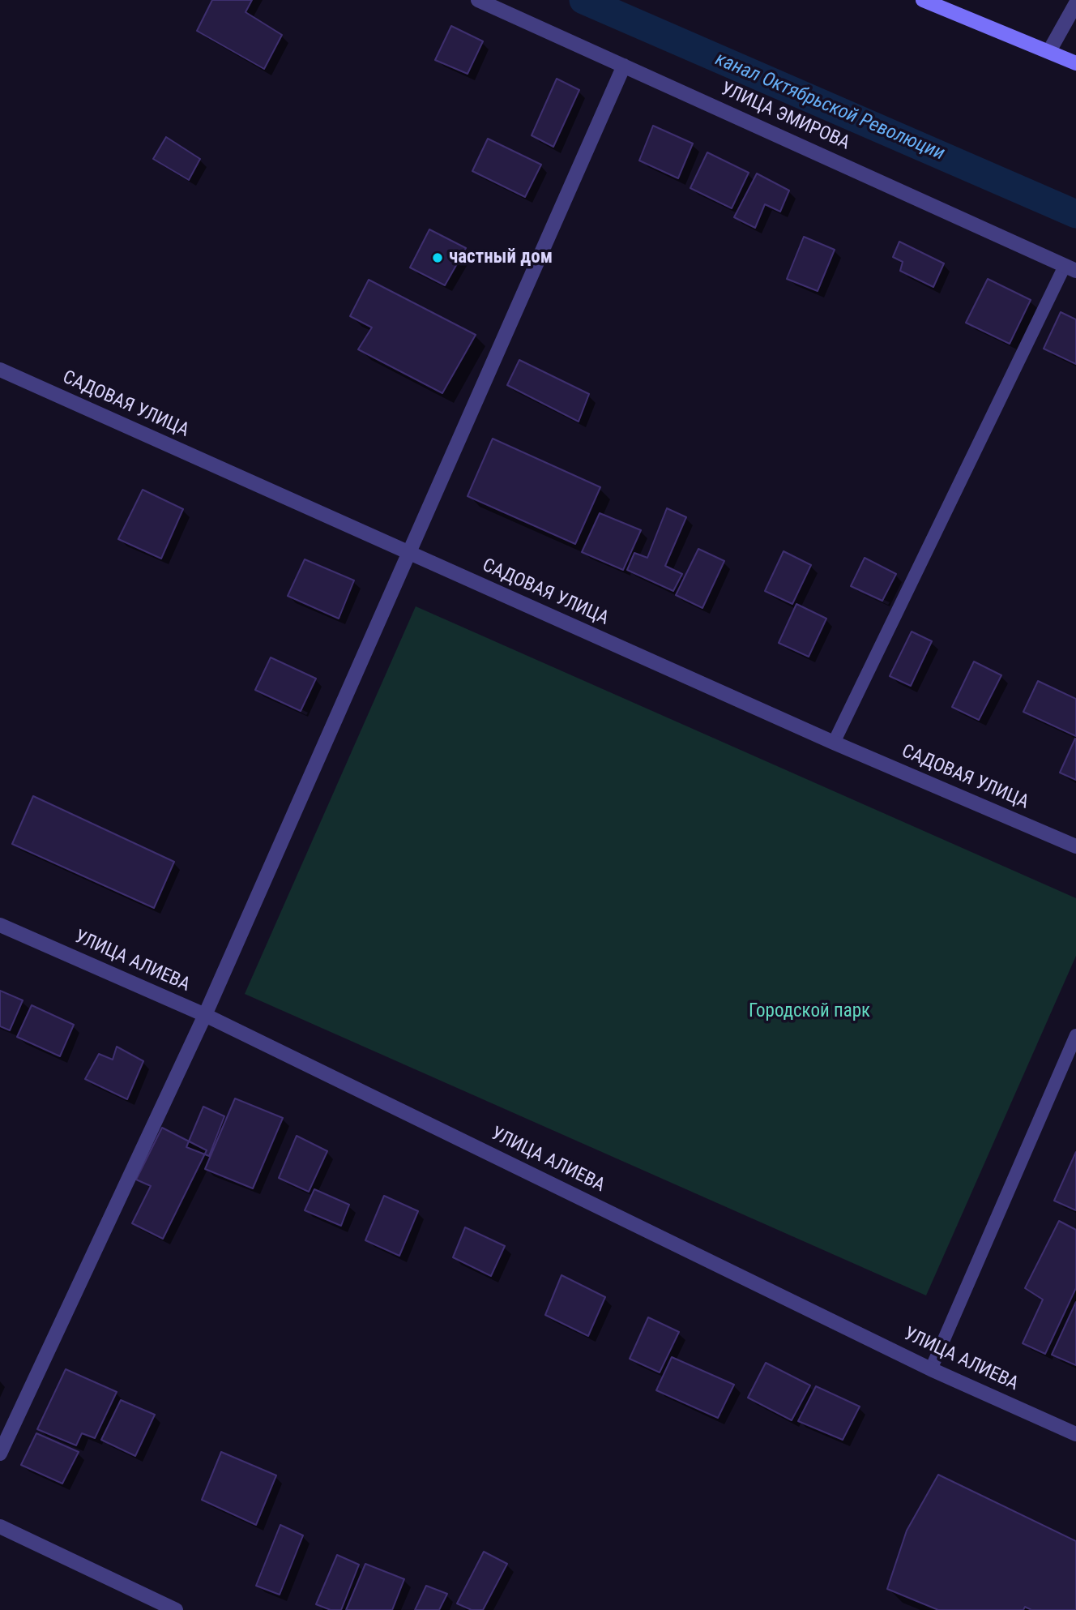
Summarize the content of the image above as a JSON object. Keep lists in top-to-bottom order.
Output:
{
  "streets": {
    "street": ["УЛИЦА ЭМИРОВА", "САДОВАЯ УЛИЦА", "УЛИЦА АЛИЕВА"]
  },
  "water": ["канал Октябрьской Революции"],
  "parks": ["Городской парк"],
  "places": ["частный дом"]
}
